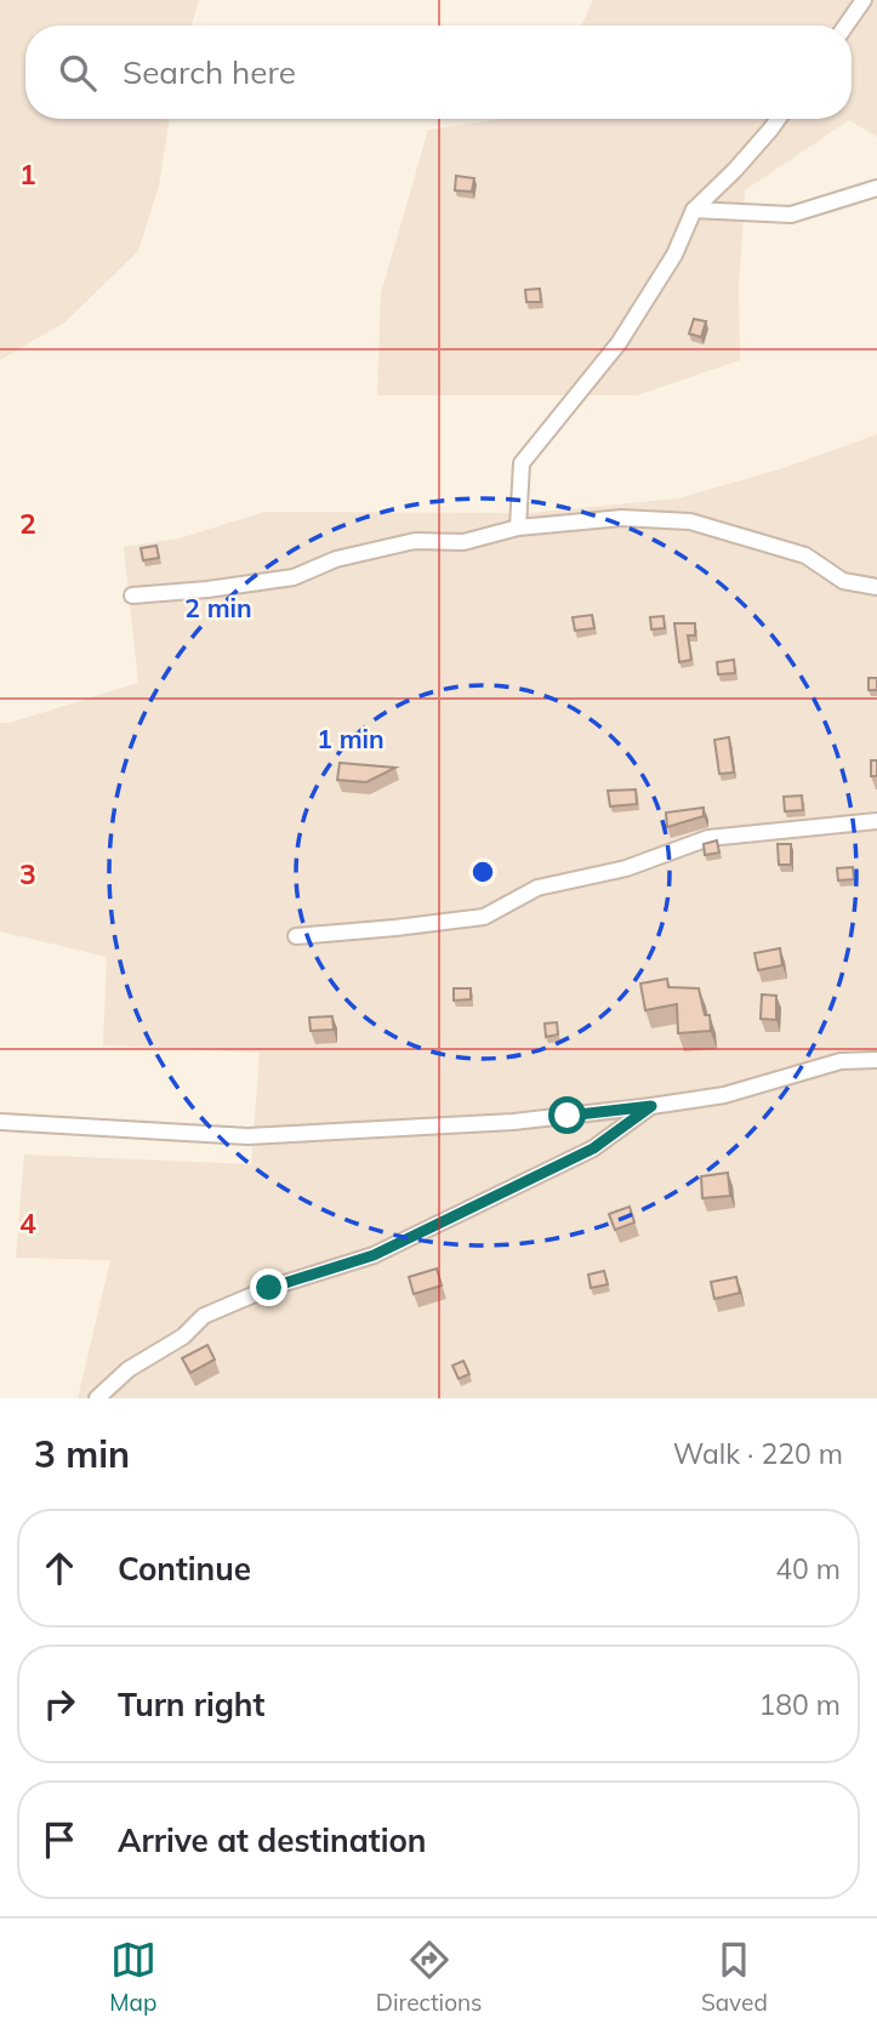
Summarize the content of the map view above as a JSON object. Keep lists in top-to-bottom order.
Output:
{
  "page": {
    "search": "Search here",
    "heading": ["3 min", "Walk · 220 m"],
    "list": [
      ["Continue", "40 m"],
      ["Turn right", "180 m"],
      "Arrive at destination"
    ],
    "nav": ["Map", "Directions", "Saved"]
  },
  "grid": {
    "rows": [
      "1",
      "2",
      "3",
      "4"
    ]
  },
  "rings": ["2 min", "1 min"]
}
